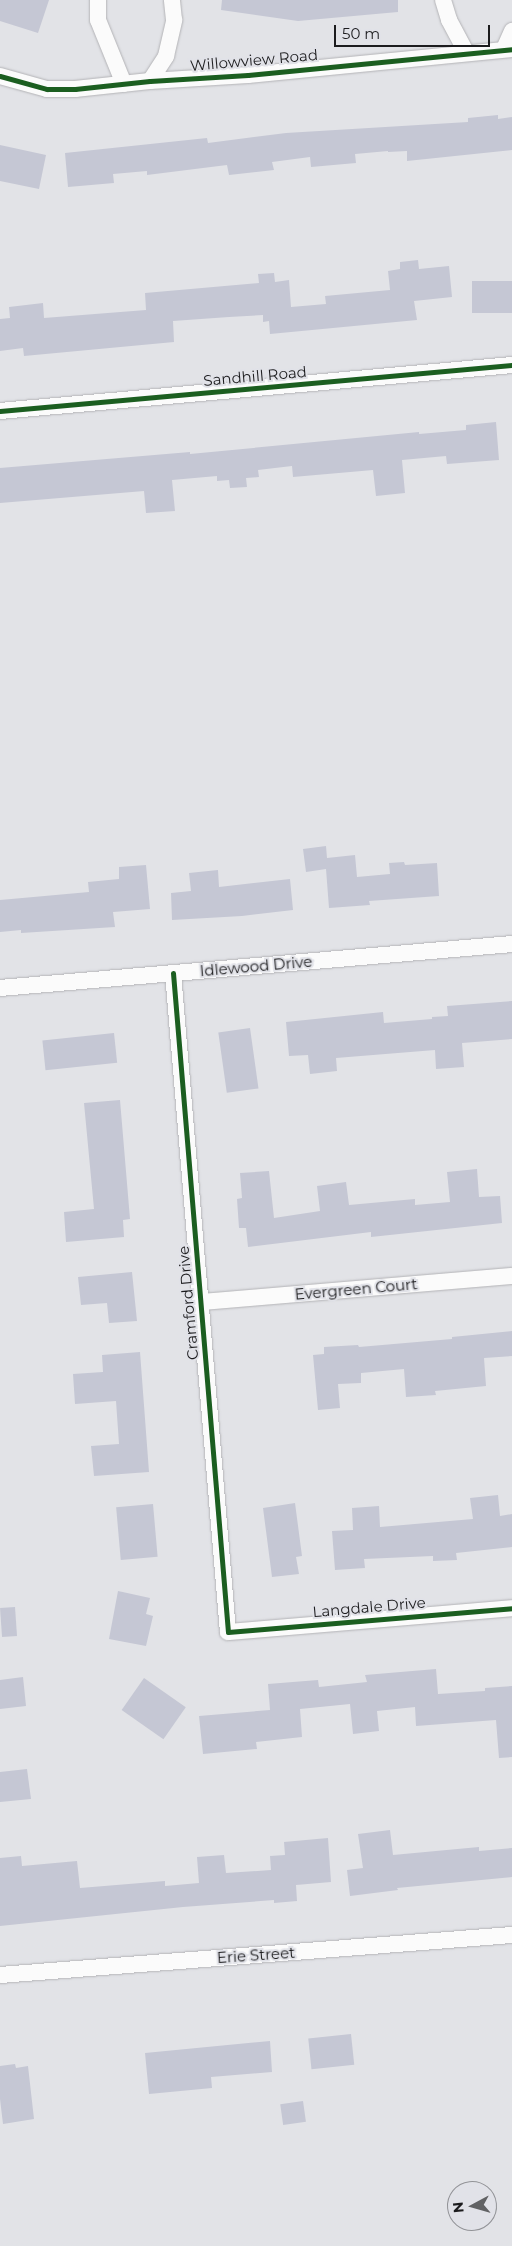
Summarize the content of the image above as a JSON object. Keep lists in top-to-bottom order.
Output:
{
  "streets": {
    "street": [
      "Willowview Road",
      "Sandhill Road",
      "Idlewood Drive",
      "Evergreen Court",
      "Cramford Drive",
      "Langdale Drive",
      "Erie Street"
    ]
  },
  "crossings": [
    ["Idlewood Drive", "Cramford Drive"],
    ["Evergreen Court", "Cramford Drive"],
    ["Cramford Drive", "Langdale Drive"]
  ],
  "scale_bar": "50 m",
  "north": "left"
}
